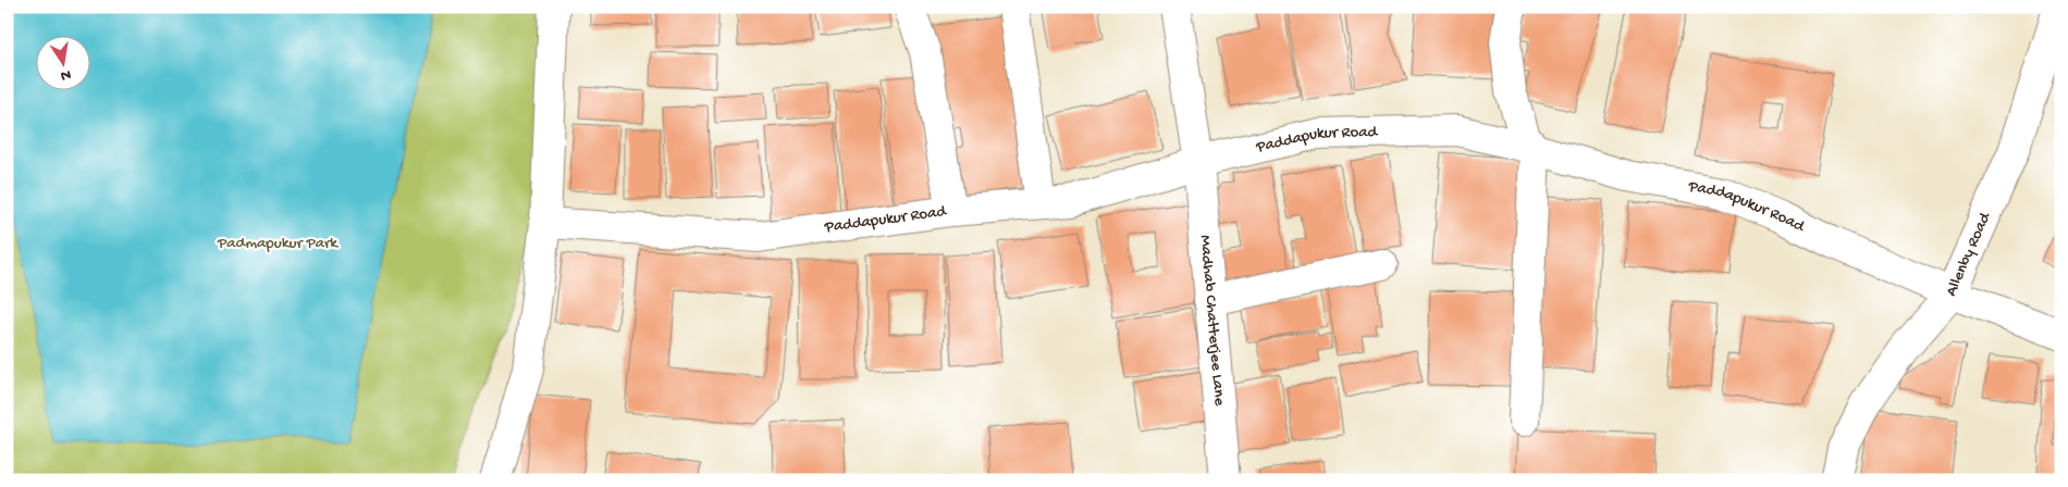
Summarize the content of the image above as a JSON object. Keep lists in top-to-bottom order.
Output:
{
  "streets": {
    "street": ["Paddapukur Road", "Allenby Road", "Madhab Chatterjee Lane"]
  },
  "crossings": [
    ["Paddapukur Road", "Allenby Road"],
    ["Paddapukur Road", "Madhab Chatterjee Lane"]
  ],
  "parks": ["Padmapukur Park"],
  "north": "bottom"
}
